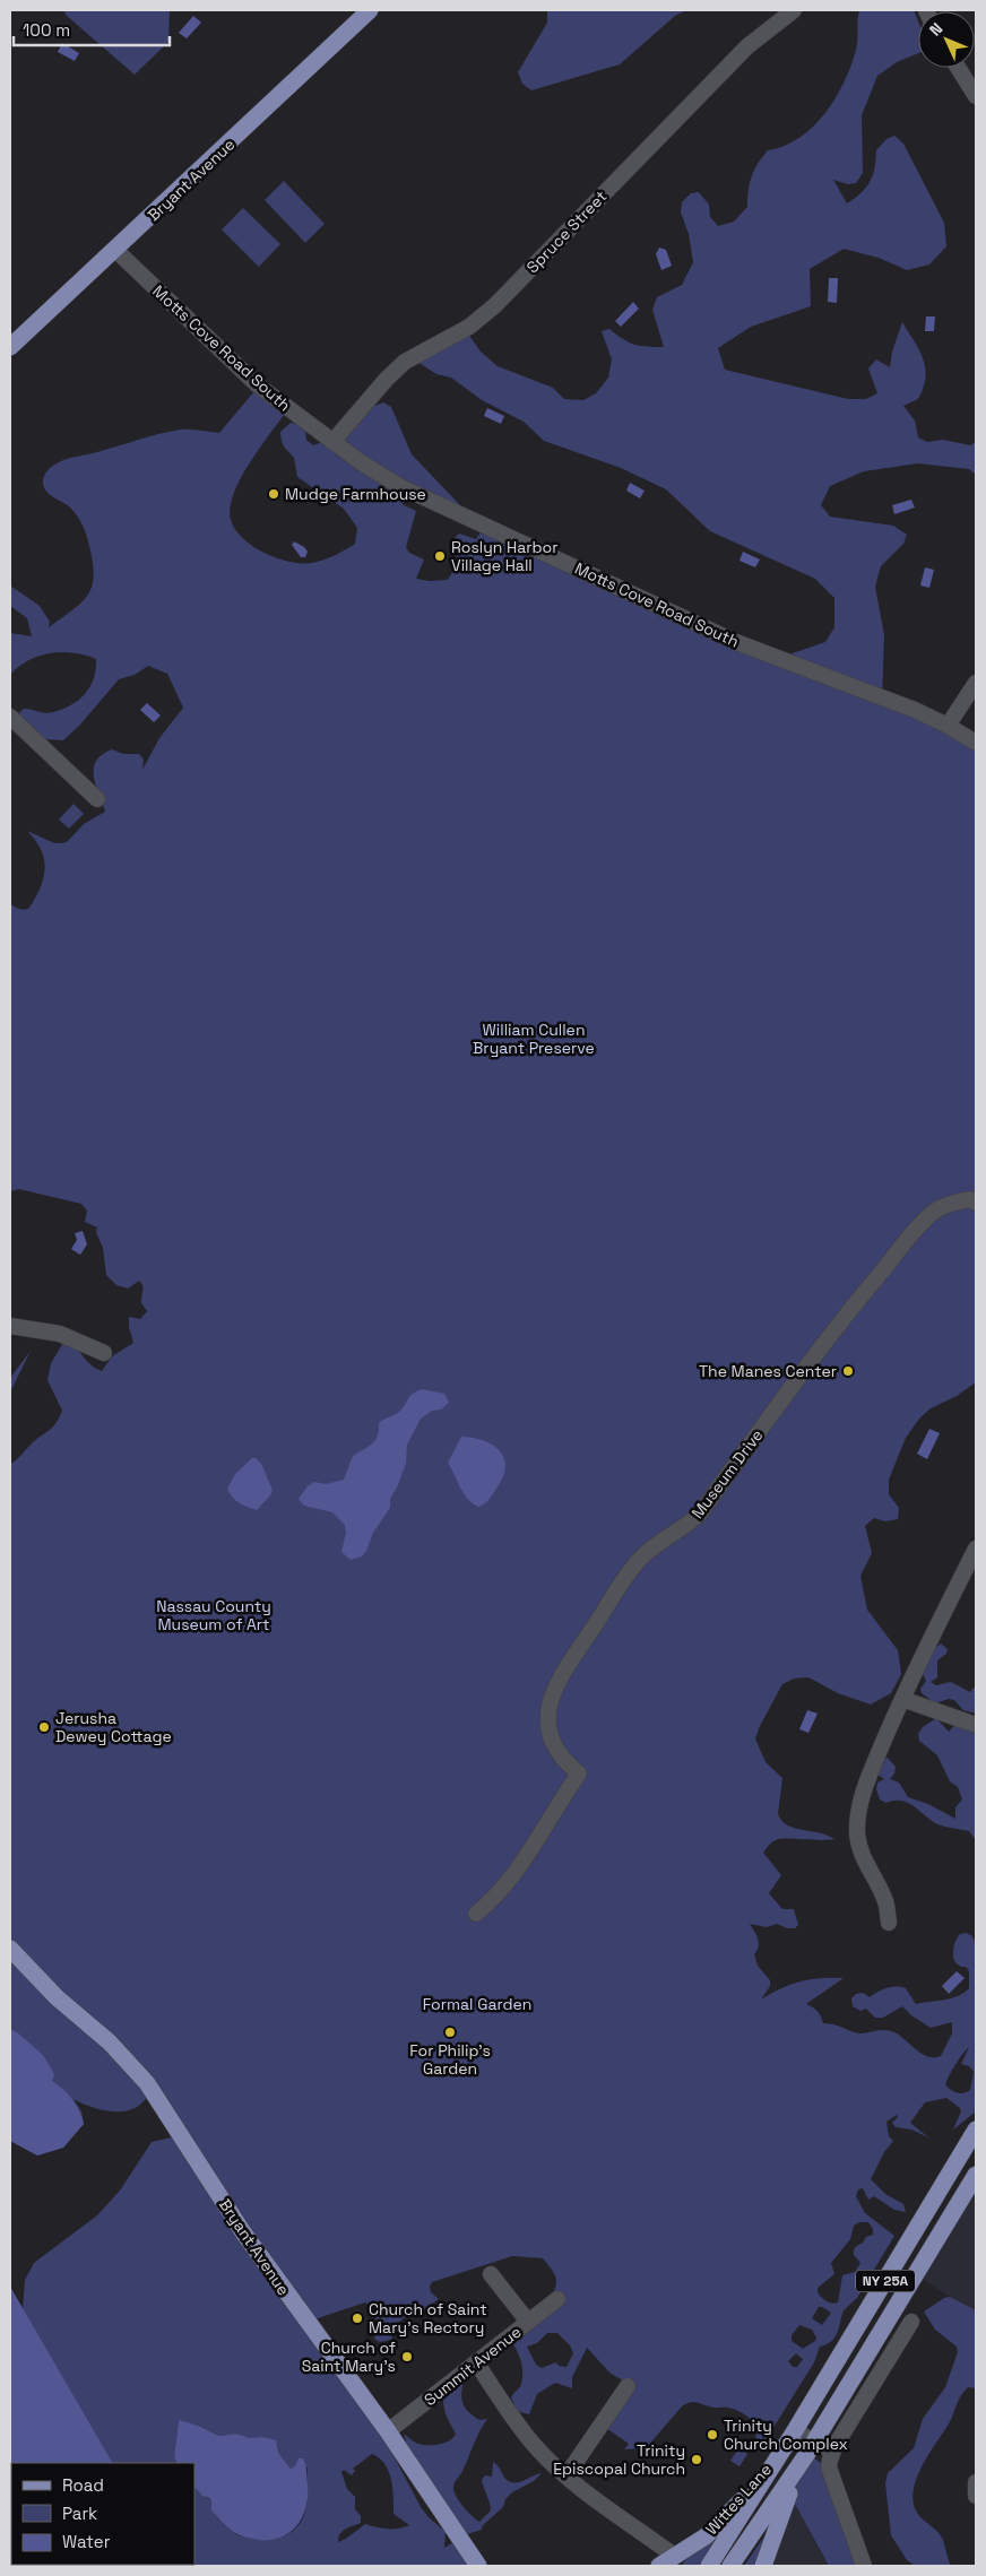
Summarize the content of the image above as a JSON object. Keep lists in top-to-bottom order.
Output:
{
  "streets": {
    "main road": ["Bryant Avenue", "NY 25A", "Wittes Lane"],
    "street": [
      "Spruce Street",
      "Motts Cove Road South",
      "Museum Drive",
      "Summit Avenue"
    ]
  },
  "crossings": [
    ["Bryant Avenue", "Motts Cove Road South"],
    ["Bryant Avenue", "Summit Avenue"],
    ["Spruce Street", "Motts Cove Road South"],
    ["NY 25A", "Wittes Lane"]
  ],
  "parks": ["William Cullen Bryant Preserve", "Nassau County Museum of Art", "Formal Garden"],
  "places": [
    "Mudge Farmhouse",
    "Roslyn Harbor Village Hall",
    "The Manes Center",
    "Jerusha Dewey Cottage",
    "For Philip's Garden",
    "Church of Saint Mary's Rectory",
    "Church of Saint Mary's",
    "Trinity Church Complex",
    "Trinity Episcopal Church"
  ],
  "legend": ["Road", "Park", "Water"],
  "scale_bar": "100 m",
  "north": "top left"
}
